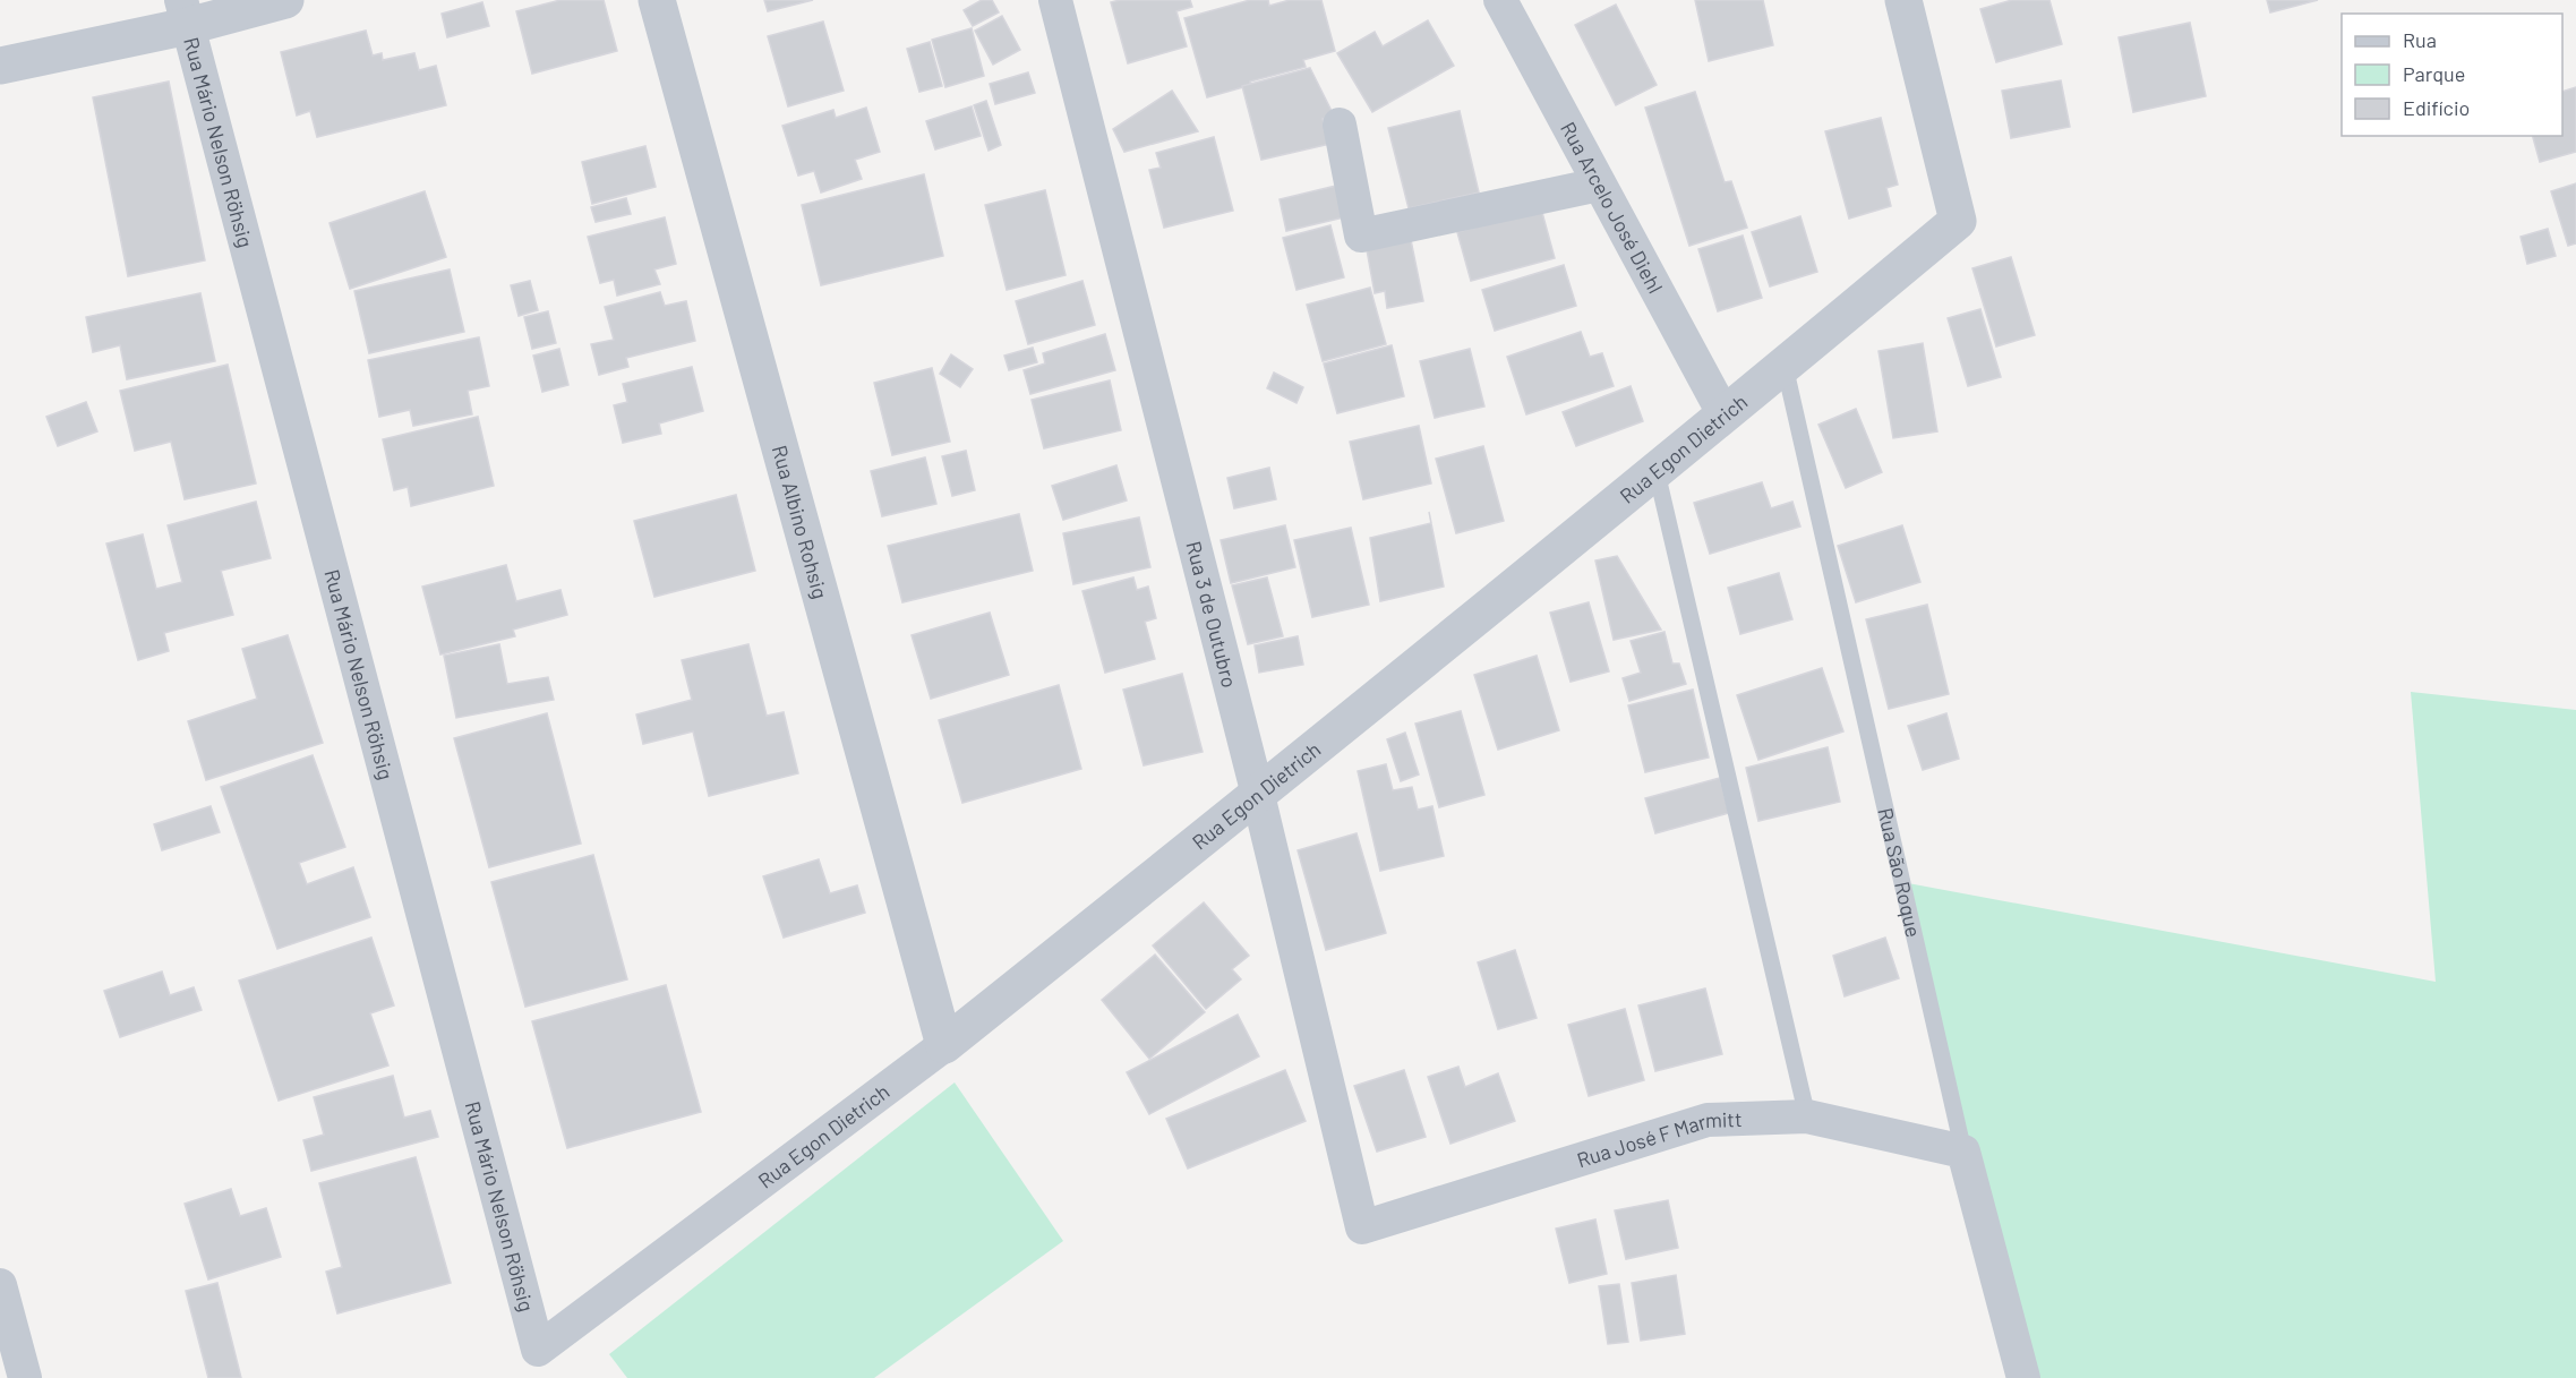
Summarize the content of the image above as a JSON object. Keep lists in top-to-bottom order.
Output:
{
  "streets": {
    "street": [
      "Rua Mário Nelson Röhsig",
      "Rua Arcelo José Diehl",
      "Rua Egon Dietrich",
      "Rua Albino Rohsig",
      "Rua 3 de Outubro",
      "Rua São Roque",
      "Rua José F Marmitt"
    ]
  },
  "crossings": [
    ["Rua Mário Nelson Röhsig", "Rua Egon Dietrich"],
    ["Rua Arcelo José Diehl", "Rua Egon Dietrich"],
    ["Rua Egon Dietrich", "Rua Albino Rohsig"],
    ["Rua Egon Dietrich", "Rua 3 de Outubro"],
    ["Rua Egon Dietrich", "Rua São Roque"],
    ["Rua 3 de Outubro", "Rua José F Marmitt"],
    ["Rua São Roque", "Rua José F Marmitt"]
  ],
  "legend": ["Rua", "Parque", "Edifício"]
}
